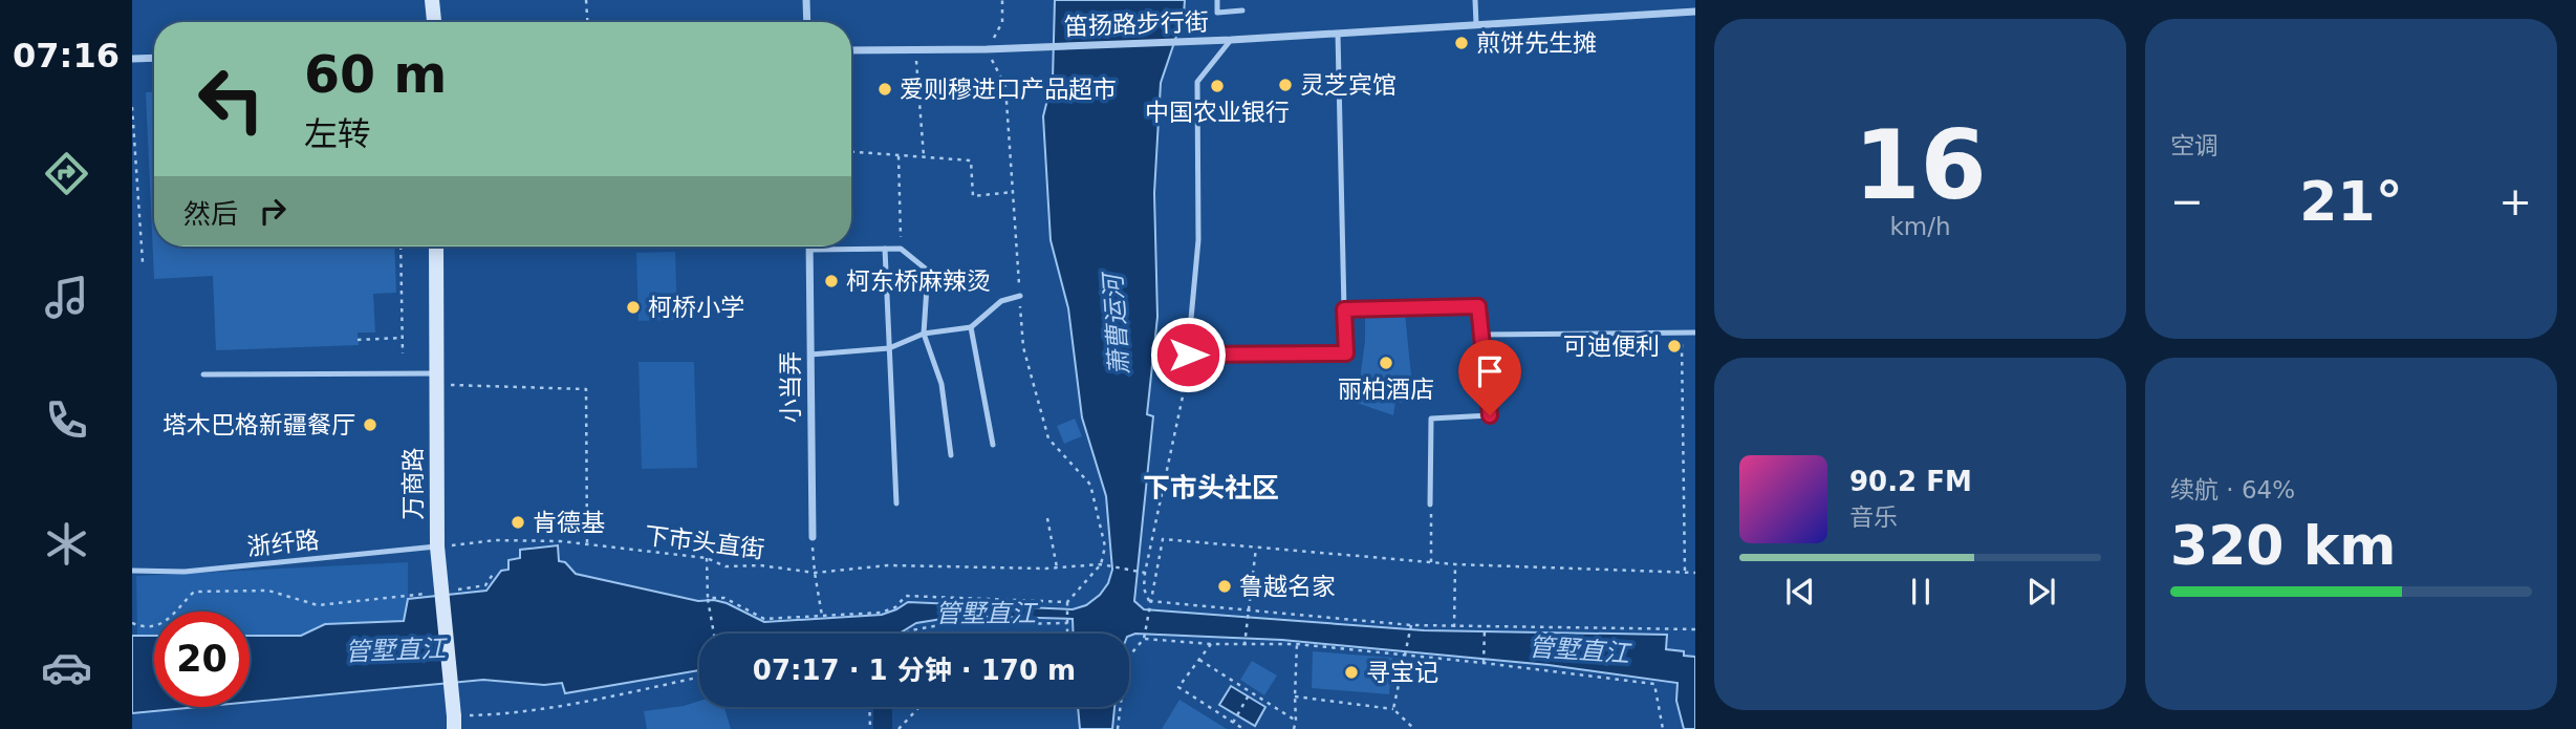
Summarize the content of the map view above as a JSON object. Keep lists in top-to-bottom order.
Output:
{
  "streets": {
    "street": ["笛扬路步行街", "小当弄", "万商路"],
    "lane": ["浙纤路"],
    "path": ["下市头直街"]
  },
  "crossings": [
    ["万商路", "下市头直街"],
    ["万商路", "浙纤路"],
    ["下市头直街", "浙纤路"]
  ],
  "districts": ["下市头社区"],
  "water": ["萧曹运河", "管墅直江"],
  "places": [
    "煎饼先生摊",
    "灵芝宾馆",
    "中国农业银行",
    "爱则穆进口产品超市",
    "柯东桥麻辣烫",
    "柯桥小学",
    "可迪便利",
    "丽柏酒店",
    "塔木巴格新疆餐厅",
    "肯德基",
    "鲁越名家",
    "寻宝记"
  ],
  "page": {
    "tabs": "07:16",
    "tile": [
      ["16", "km/h"],
      "空调",
      ["续航 · 64%", "320 km"]
    ],
    "turn": ["60 m", "左转"],
    "heat": ["−", "21°", "+"],
    "then": "然后",
    "song": ["90.2 FM", "音乐"],
    "limit": "20",
    "trip": "07:17 · 1 分钟 · 170 m"
  }
}
